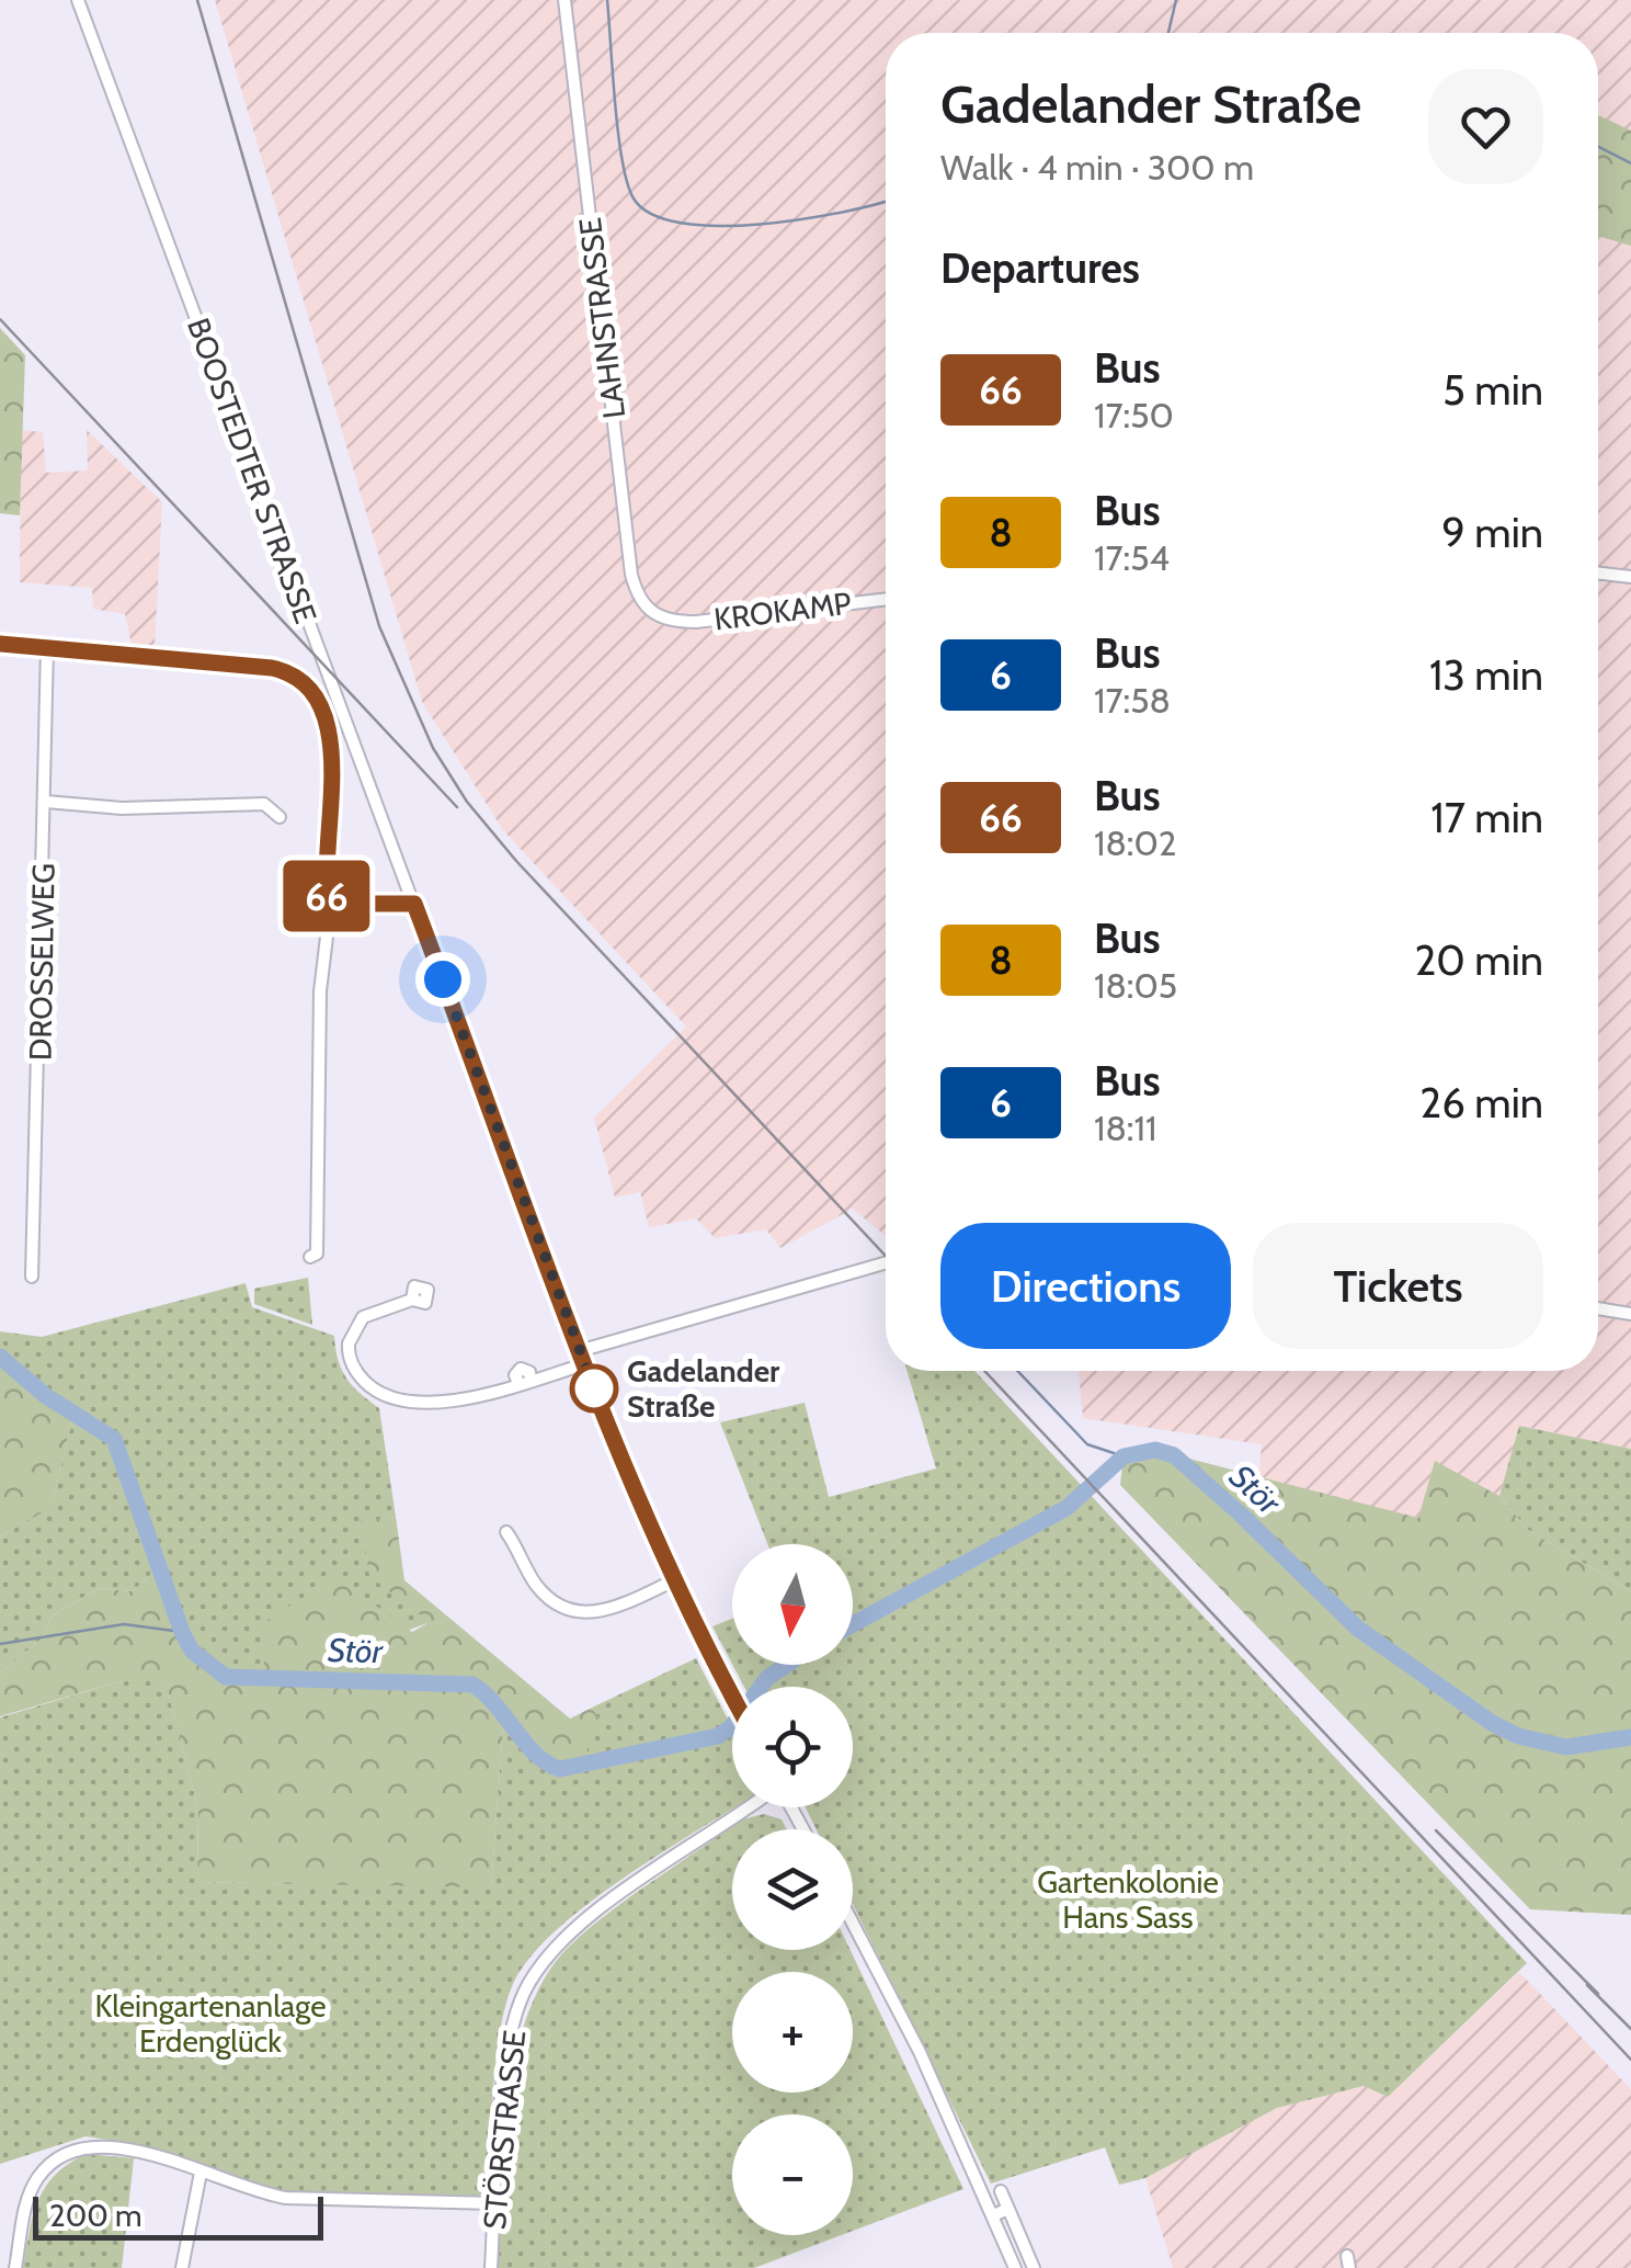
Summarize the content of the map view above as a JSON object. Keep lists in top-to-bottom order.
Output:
{
  "streets": {
    "street": [
      "LAHNSTRASSE",
      "BOOSTEDTER STRASSE",
      "KROKAMP",
      "DROSSELWEG",
      "STÖRSTRASSE"
    ]
  },
  "crossings": [
    ["LAHNSTRASSE", "KROKAMP"]
  ],
  "water": ["Stör"],
  "parks": ["Gartenkolonie Hans Sass", "Kleingartenanlage Erdenglück"],
  "places": ["Gadelander Straße"],
  "lines": ["bus line 66"],
  "scale_bar": "200 m",
  "north": "bottom",
  "page": {
    "on_map": "66",
    "heading": [
      ["Gadelander Straße", "Walk · 4 min · 300 m"],
      "Departures"
    ],
    "list": [
      {
        "mark": "66",
        "name": "Bus",
        "note": "17:50",
        "value": "5 min"
      },
      {
        "mark": "8",
        "name": "Bus",
        "note": "17:54",
        "value": "9 min"
      },
      {
        "mark": "6",
        "name": "Bus",
        "note": "17:58",
        "value": "13 min"
      },
      {
        "mark": "66",
        "name": "Bus",
        "note": "18:02",
        "value": "17 min"
      },
      {
        "mark": "8",
        "name": "Bus",
        "note": "18:05",
        "value": "20 min"
      },
      {
        "mark": "6",
        "name": "Bus",
        "note": "18:11",
        "value": "26 min"
      }
    ],
    "buttons": ["Directions", "Tickets"],
    "map_buttons": ["+", "−"],
    "scale": "200 m"
  }
}
